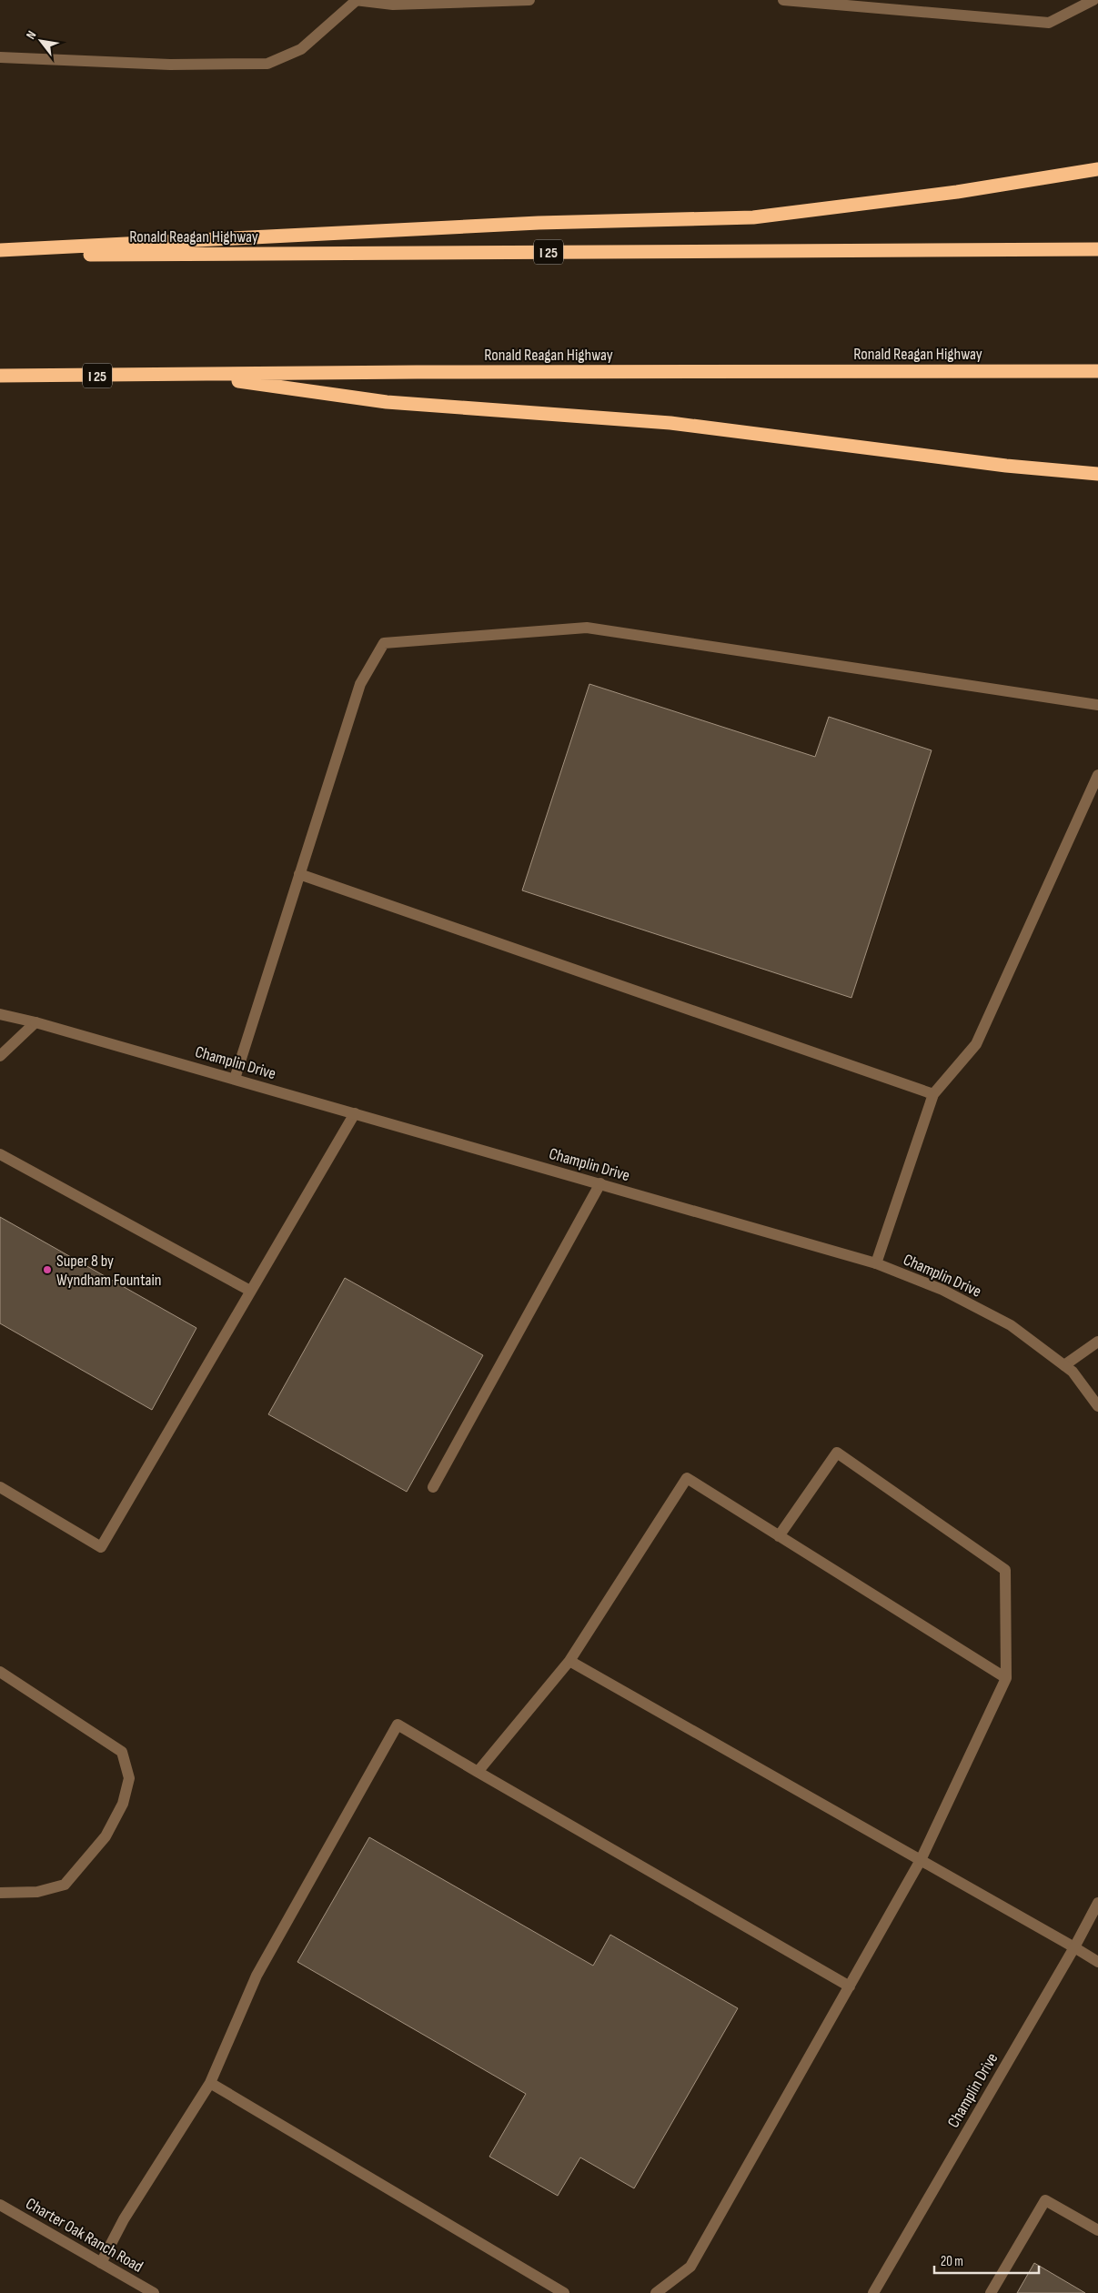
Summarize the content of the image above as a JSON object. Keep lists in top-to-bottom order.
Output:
{
  "streets": {
    "highway": ["Ronald Reagan Highway", "I 25"],
    "street": ["Champlin Drive", "Charter Oak Ranch Road"]
  },
  "places": ["Super 8 by Wyndham Fountain"],
  "scale_bar": "20 m",
  "north": "top left"
}
